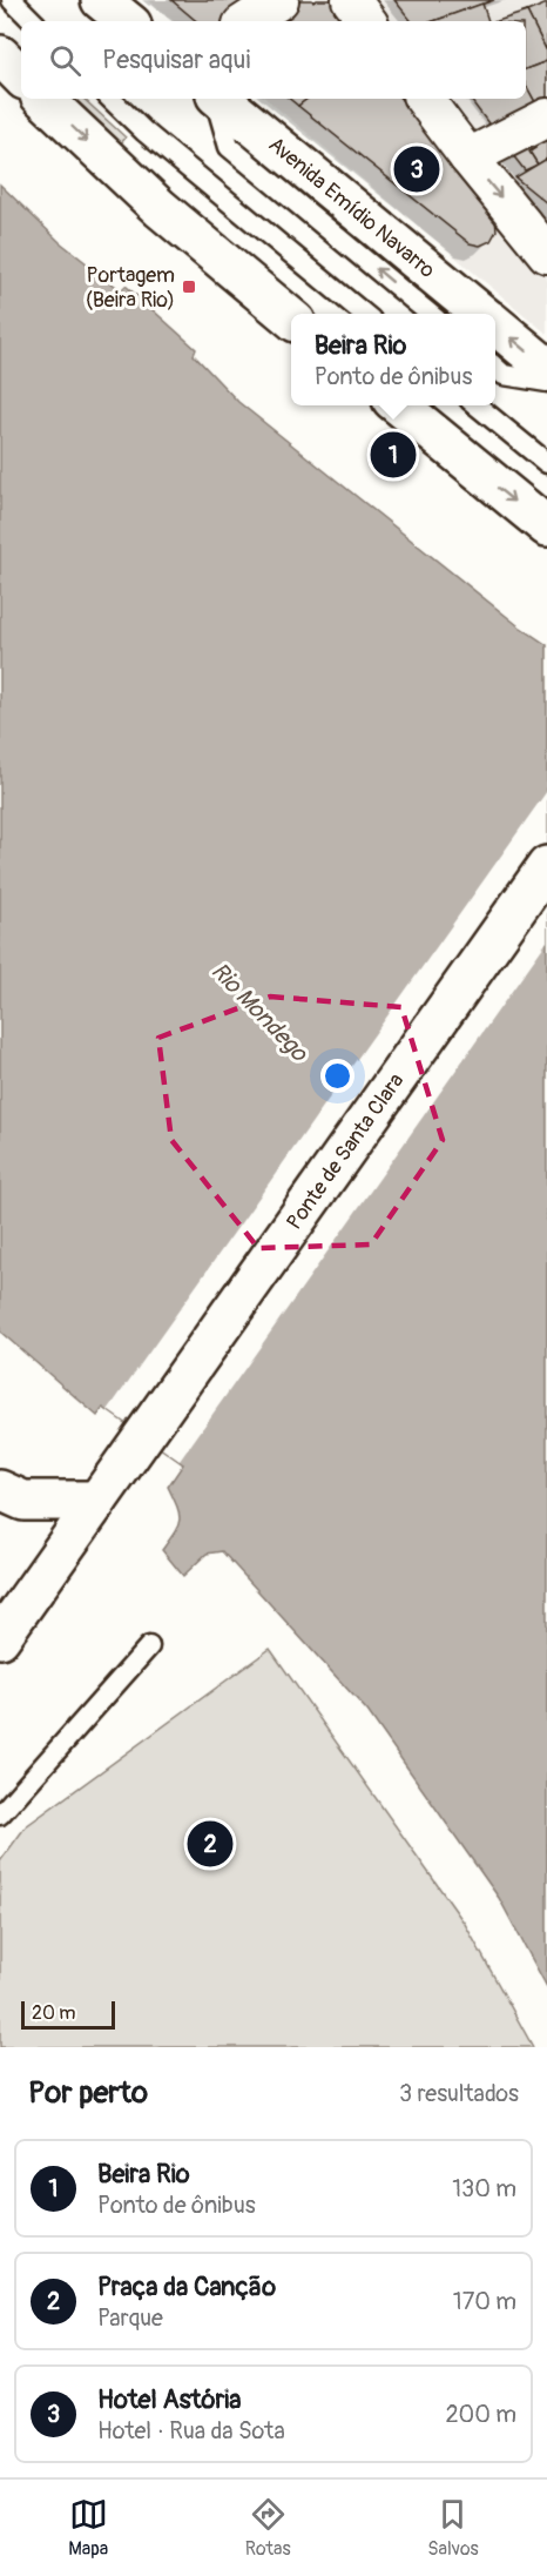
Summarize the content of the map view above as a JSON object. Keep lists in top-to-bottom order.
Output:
{
  "streets": {
    "main road": ["Avenida Emídio Navarro", "Ponte de Santa Clara"]
  },
  "water": ["Rio Mondego"],
  "places": {
    "transit": ["Portagem (Beira Rio)"]
  },
  "scale_bar": "20 m",
  "page": {
    "search": "Pesquisar aqui",
    "pins": ["3", "1", "2"],
    "popup": ["Beira Rio", "Ponto de ônibus"],
    "scale": "20 m",
    "heading": ["Por perto", "3 resultados"],
    "list": [
      {
        "mark": "1",
        "name": "Beira Rio",
        "note": "Ponto de ônibus",
        "value": "130 m"
      },
      {
        "mark": "2",
        "name": "Praça da Canção",
        "note": "Parque",
        "value": "170 m"
      },
      {
        "mark": "3",
        "name": "Hotel Astória",
        "note": "Hotel · Rua da Sota",
        "value": "200 m"
      }
    ],
    "nav": ["Mapa", "Rotas", "Salvos"]
  }
}
